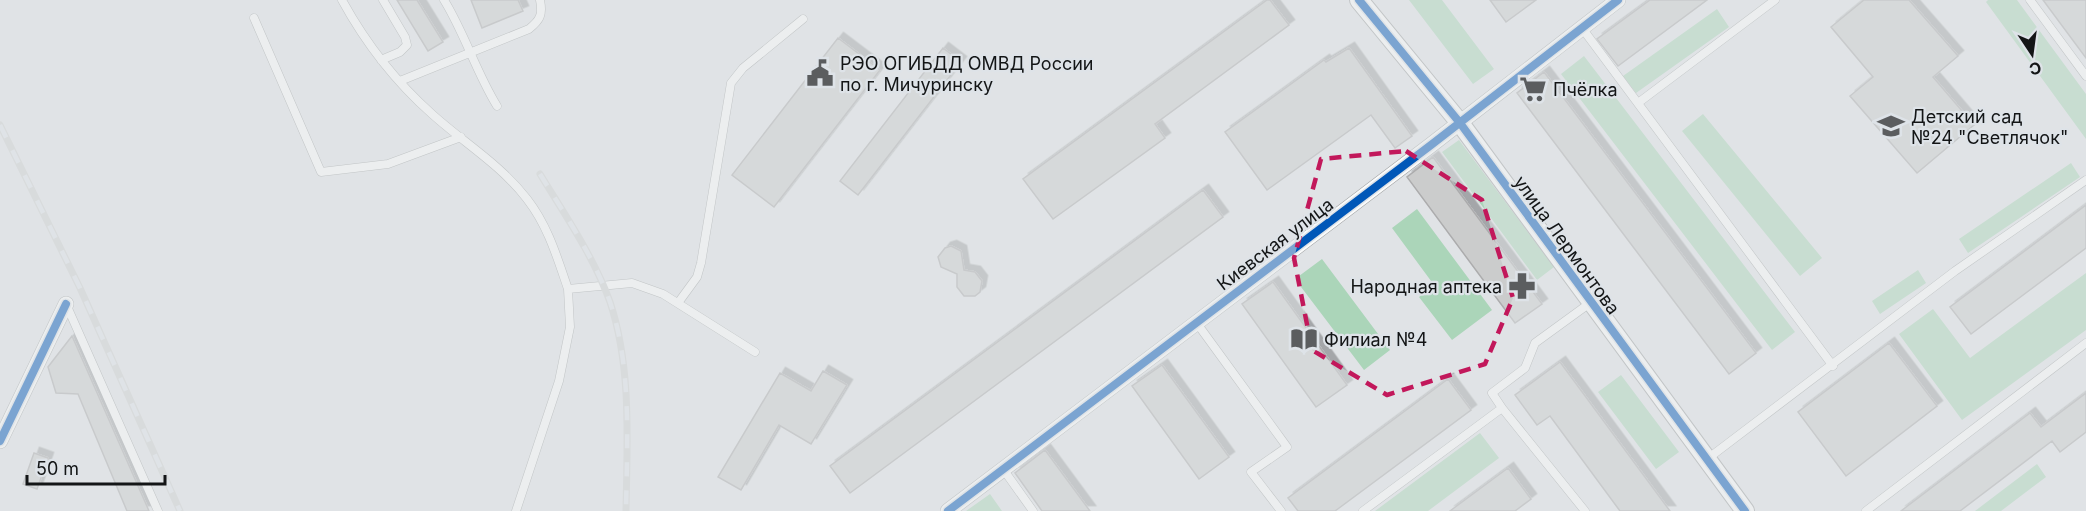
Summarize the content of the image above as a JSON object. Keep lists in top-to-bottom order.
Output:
{
  "streets": {
    "street": ["Киевская улица", "улица Лермонтова"]
  },
  "crossings": [
    ["Киевская улица", "улица Лермонтова"]
  ],
  "places": {
    "public building": ["РЭО ОГИБДД ОМВД России по г. Мичуринску"],
    "supermarket": ["Пчёлка"],
    "school or university": ["Детский сад №24 \"Светлячок\""],
    "pharmacy": ["Народная аптека"],
    "library": ["Филиал №4"]
  },
  "scale_bar": "50 m",
  "north": "bottom"
}
